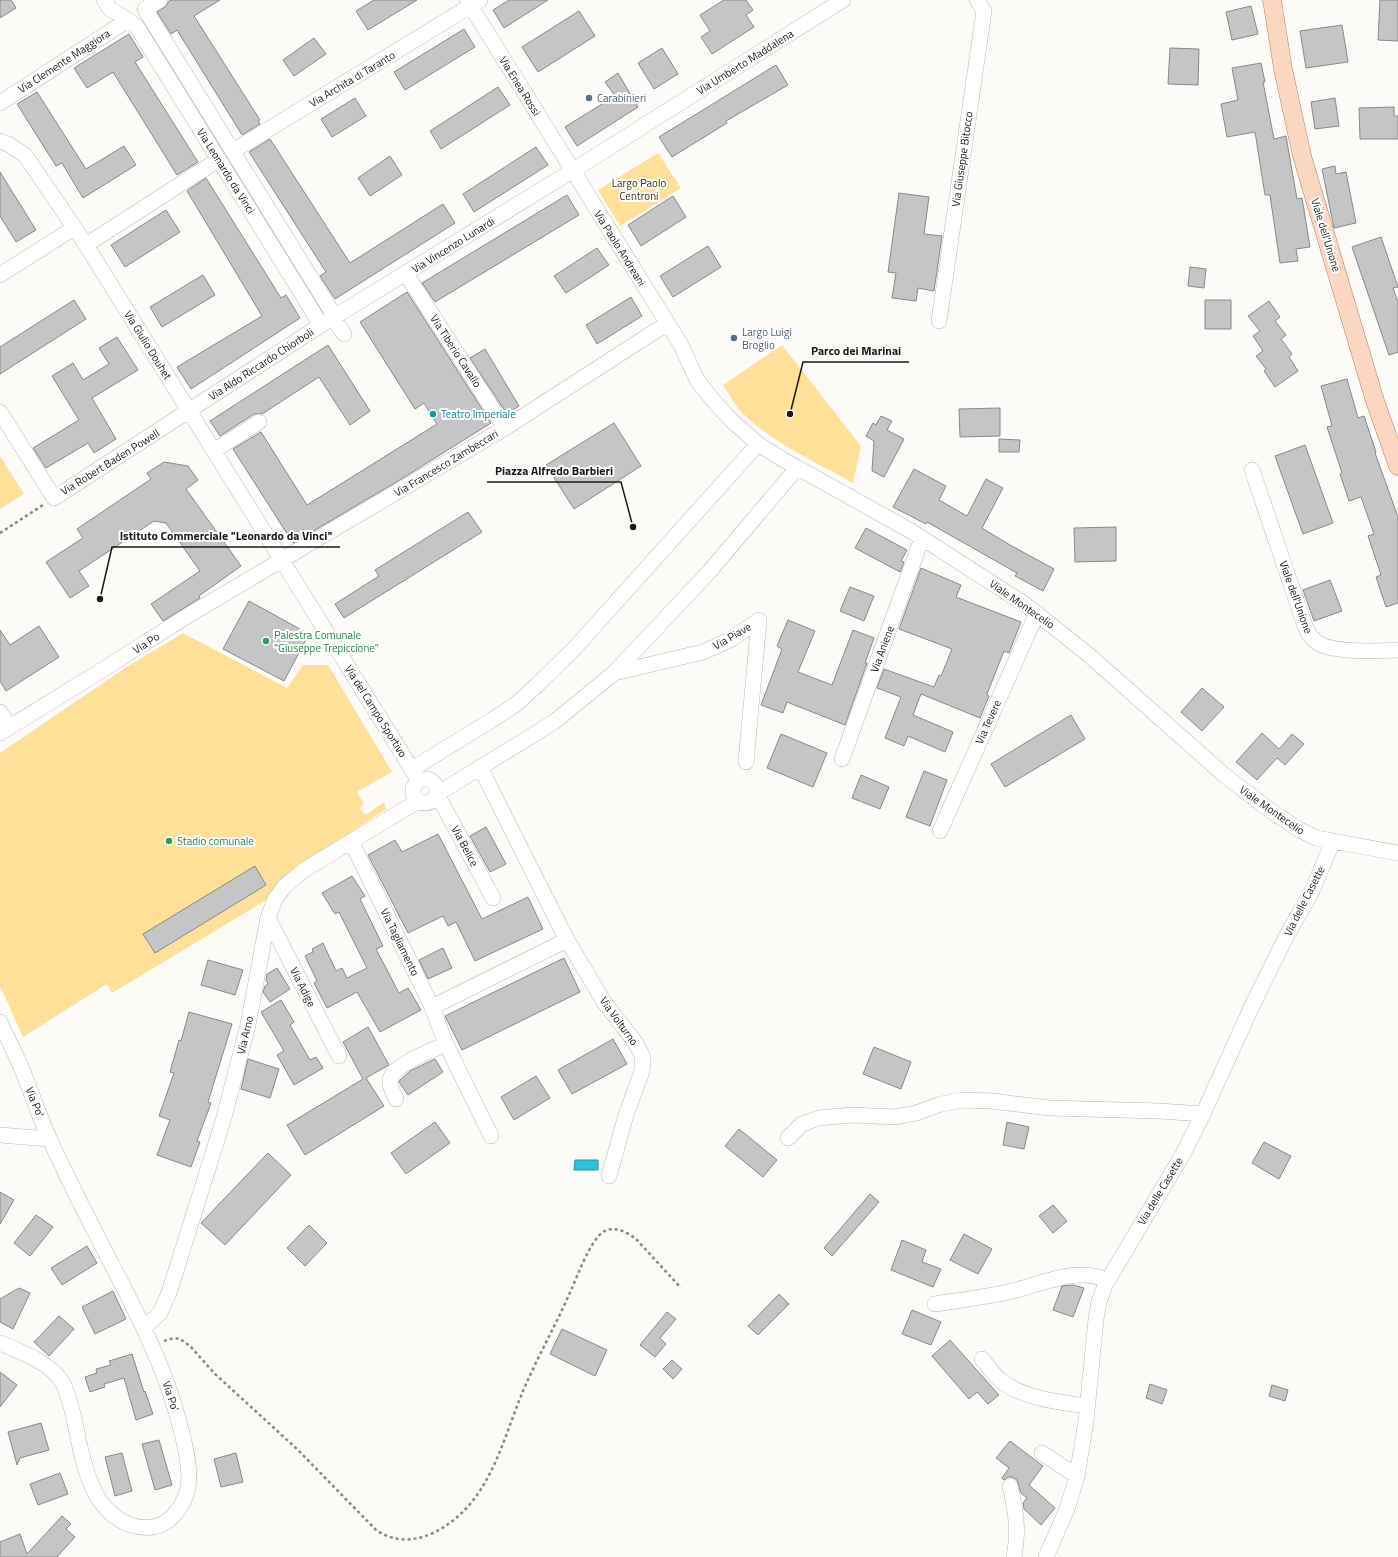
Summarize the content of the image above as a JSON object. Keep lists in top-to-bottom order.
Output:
{
  "streets": {
    "main road": ["Viale dell'Unione"],
    "street": [
      "Via Clemente Maggiora",
      "Via Umberto Maddalena",
      "Via Archita di Taranto",
      "Via Enea Rossi",
      "Via Giuseppe Bitocco",
      "Via Leonardo da Vinci",
      "Via Vincenzo Lunardi",
      "Via Paolo Andreani",
      "Via Giulio Douhet",
      "Via Tiberio Cavallo",
      "Via Aldo Riccardo Chiorboli",
      "Via Robert Baden Powell",
      "Via Francesco Zambeccari",
      "Viale Montecelio",
      "Via Piave",
      "Via Po",
      "Via Aniene",
      "Via del Campo Sportivo",
      "Via Tevere",
      "Via Belice",
      "Via delle Casette",
      "Via Tagliamento",
      "Via Adige",
      "Via Volturno",
      "Via Arno",
      "Via Po'"
    ]
  },
  "crossings": [
    ["Via Clemente Maggiora", "Via Leonardo da Vinci"],
    ["Via Umberto Maddalena", "Via Enea Rossi"],
    ["Via Umberto Maddalena", "Via Vincenzo Lunardi"],
    ["Via Umberto Maddalena", "Via Paolo Andreani"],
    ["Via Archita di Taranto", "Via Enea Rossi"],
    ["Via Archita di Taranto", "Via Leonardo da Vinci"],
    ["Via Enea Rossi", "Via Vincenzo Lunardi"],
    ["Via Enea Rossi", "Via Paolo Andreani"],
    ["Via Leonardo da Vinci", "Via Vincenzo Lunardi"],
    ["Via Leonardo da Vinci", "Via Aldo Riccardo Chiorboli"],
    ["Via Vincenzo Lunardi", "Via Paolo Andreani"],
    ["Via Vincenzo Lunardi", "Via Tiberio Cavallo"],
    ["Via Vincenzo Lunardi", "Via Aldo Riccardo Chiorboli"],
    ["Via Paolo Andreani", "Via Francesco Zambeccari"],
    ["Via Paolo Andreani", "Viale Montecelio"],
    ["Via Giulio Douhet", "Via Aldo Riccardo Chiorboli"],
    ["Via Giulio Douhet", "Via Robert Baden Powell"],
    ["Via Giulio Douhet", "Via Francesco Zambeccari"],
    ["Via Giulio Douhet", "Via Po"],
    ["Via Giulio Douhet", "Via del Campo Sportivo"],
    ["Via Tiberio Cavallo", "Via Francesco Zambeccari"],
    ["Via Aldo Riccardo Chiorboli", "Via Robert Baden Powell"],
    ["Via Francesco Zambeccari", "Viale Montecelio"],
    ["Via Francesco Zambeccari", "Via Po"],
    ["Via Francesco Zambeccari", "Via del Campo Sportivo"],
    ["Viale Montecelio", "Via Aniene"],
    ["Viale Montecelio", "Via Tevere"],
    ["Viale Montecelio", "Via delle Casette"],
    ["Via Po", "Via del Campo Sportivo"],
    ["Via del Campo Sportivo", "Via Belice"],
    ["Via Belice", "Via Arno"],
    ["Via Tagliamento", "Via Arno"],
    ["Via Adige", "Via Arno"],
    ["Via Arno", "Via Po'"]
  ],
  "parks": ["Largo Paolo Centroni"],
  "places": [
    "Carabinieri",
    "Largo Luigi Broglio",
    "Teatro Imperiale",
    "Parco dei Marinai",
    "Piazza Alfredo Barbieri",
    "Istituto Commerciale \"Leonardo da Vinci\"",
    "Palestra Comunale \"Giuseppe Trepiccione\"",
    "Stadio comunale"
  ]
}
